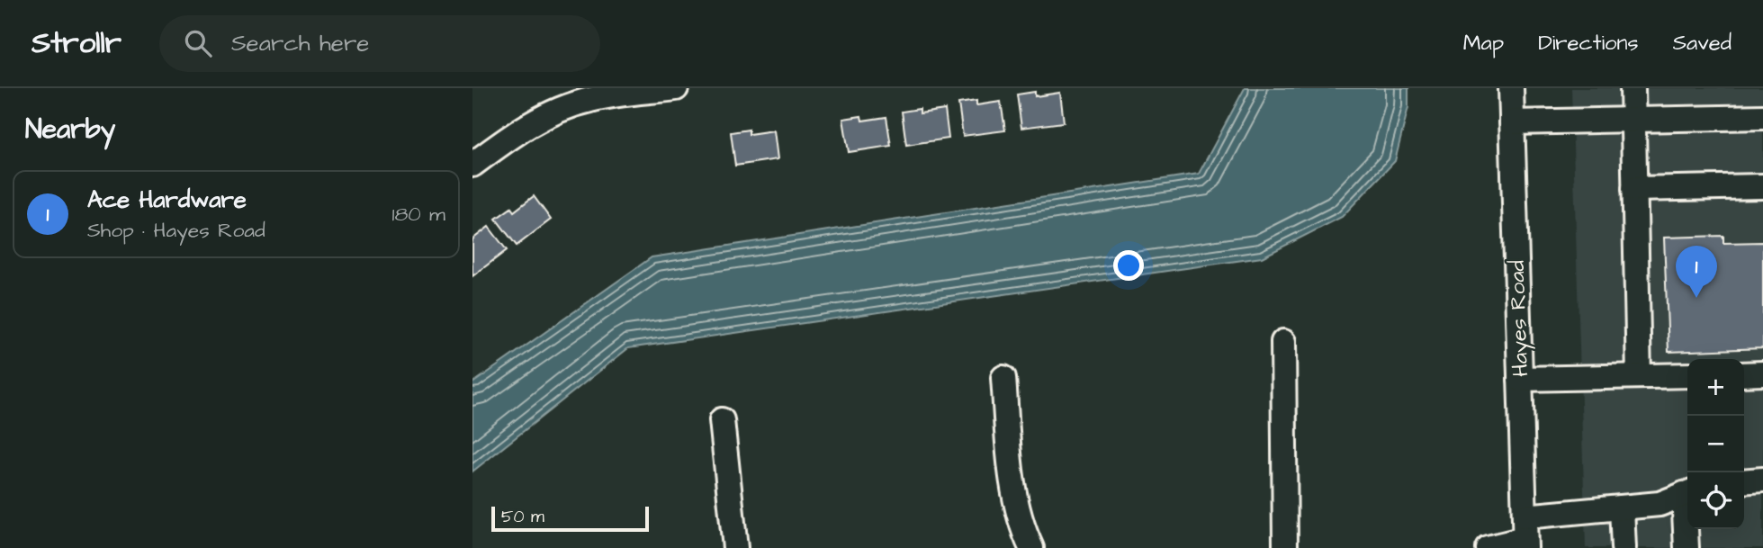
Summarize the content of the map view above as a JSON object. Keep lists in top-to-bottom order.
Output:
{
  "streets": {
    "street": ["Hayes Road"]
  },
  "scale_bar": "50 m",
  "page": {
    "header": "Strollr",
    "search": "Search here",
    "nav": ["Map", "Directions", "Saved"],
    "heading": "Nearby",
    "list": [
      {
        "mark": "1",
        "name": "Ace Hardware",
        "note": "Shop · Hayes Road",
        "value": "180 m"
      }
    ],
    "pins": "1",
    "map_buttons": ["+", "−"],
    "scale": "50 m"
  }
}
